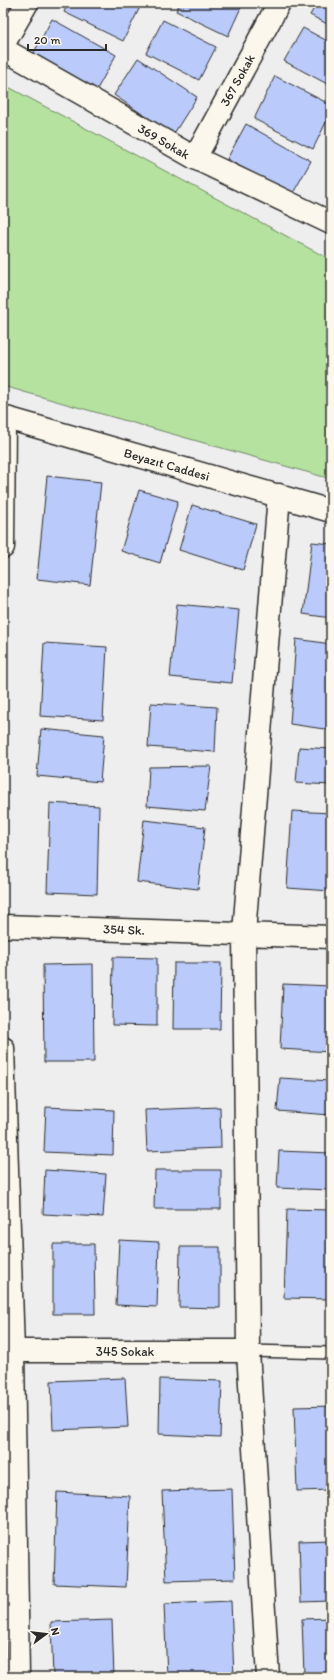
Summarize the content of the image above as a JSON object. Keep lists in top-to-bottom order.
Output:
{
  "streets": {
    "street": [
      "367 Sokak",
      "369 Sokak",
      "Beyazıt Caddesi",
      "354 Sk.",
      "345 Sokak"
    ]
  },
  "crossings": [
    ["367 Sokak", "369 Sokak"]
  ],
  "scale_bar": "20 m",
  "north": "right"
}
